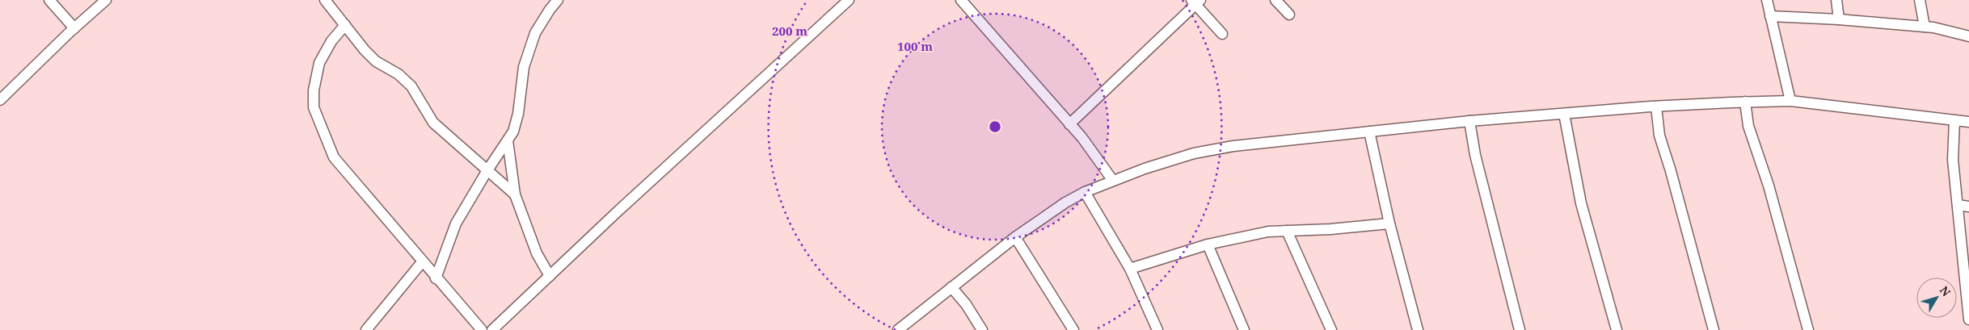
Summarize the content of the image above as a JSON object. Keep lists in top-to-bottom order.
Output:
{
  "north": "top right",
  "rings": ["200 m", "100 m"]
}
